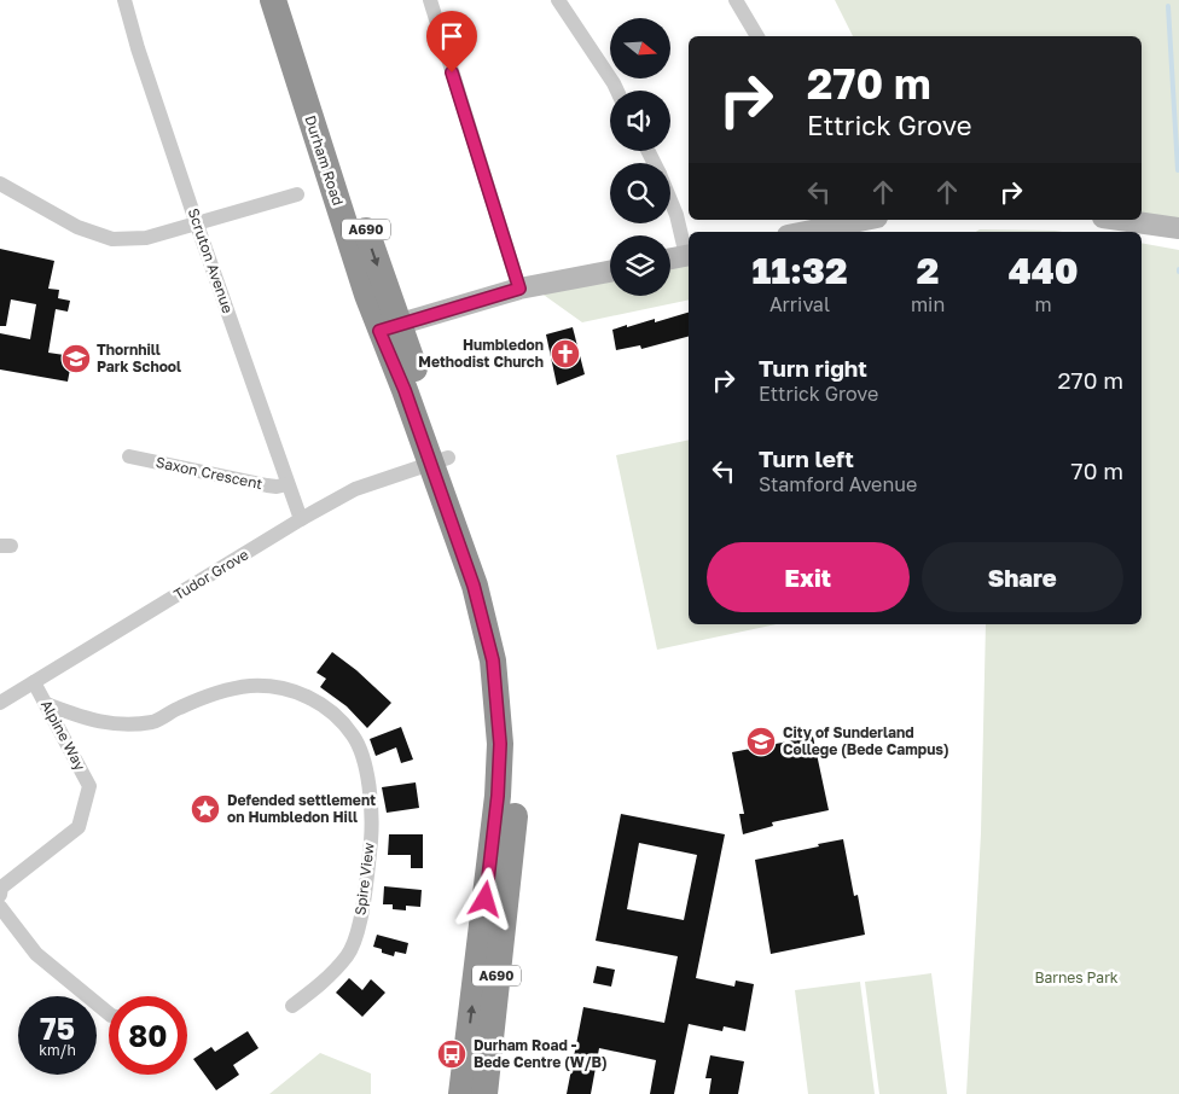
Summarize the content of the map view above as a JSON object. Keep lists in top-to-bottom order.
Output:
{
  "streets": {
    "highway": ["Durham Road", "A690"],
    "street": [
      "Scruton Avenue",
      "Saxon Crescent",
      "Tudor Grove",
      "Alpine Way",
      "Spire View"
    ]
  },
  "crossings": [
    ["Durham Road", "Tudor Grove"],
    ["Scruton Avenue", "Saxon Crescent"],
    ["Scruton Avenue", "Tudor Grove"],
    ["Tudor Grove", "Alpine Way"],
    ["Alpine Way", "Spire View"]
  ],
  "parks": ["Barnes Park"],
  "places": {
    "church": ["Humbledon Methodist Church"],
    "school or university": ["Thornhill Park School", "City of Sunderland College (Bede Campus)"],
    "place": ["Defended settlement on Humbledon Hill"],
    "bus stop": ["Durham Road - Bede Centre (W/B)"]
  },
  "north": "right",
  "page": {
    "turn": ["270 m", "Ettrick Grove"],
    "eta": [
      "11:32",
      "Arrival",
      "2",
      "min",
      "440",
      "m"
    ],
    "list": [
      {
        "name": "Turn right",
        "note": "Ettrick Grove",
        "value": "270 m"
      },
      {
        "name": "Turn left",
        "note": "Stamford Avenue",
        "value": "70 m"
      }
    ],
    "buttons": ["Exit", "Share"],
    "speed": "75 km/h",
    "limit": "80"
  }
}
